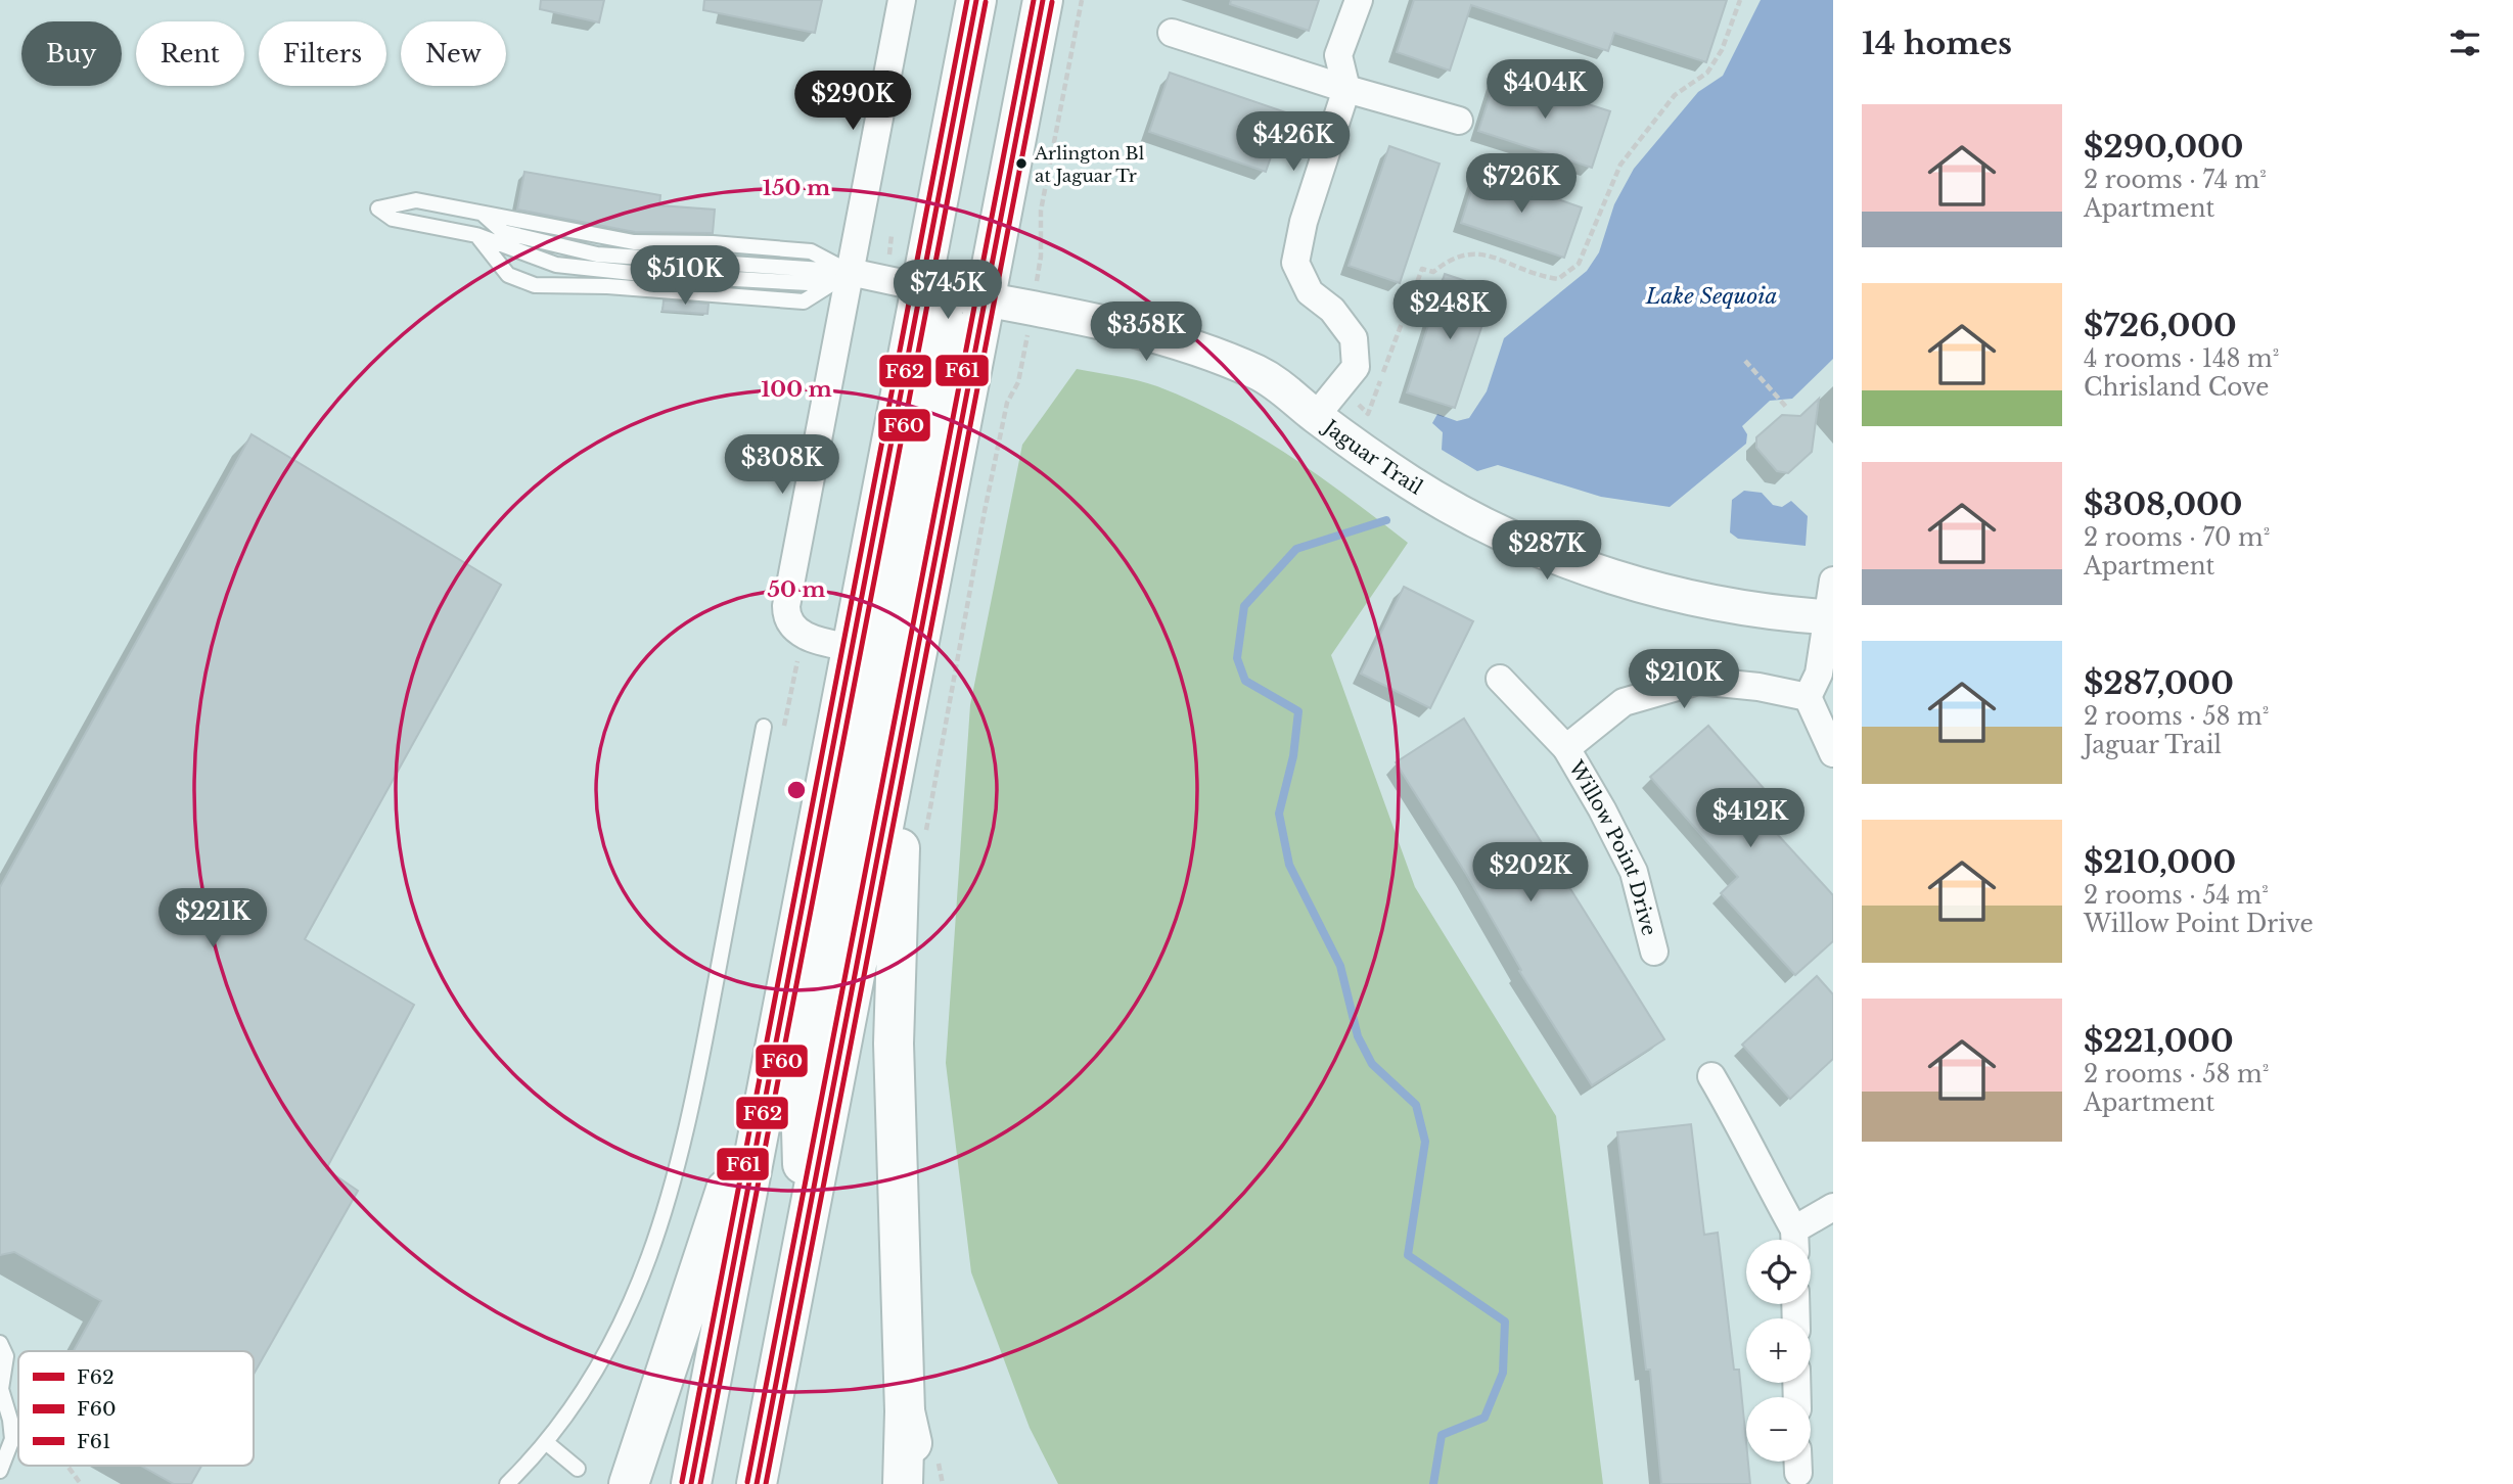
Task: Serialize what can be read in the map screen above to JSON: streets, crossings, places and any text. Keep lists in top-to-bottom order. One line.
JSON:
{"streets":{"street":["Jaguar Trail","Willow Point Drive"]},"water":["Lake Sequoia"],"places":["Arlington Bl at Jaguar Tr"],"lines":["transit line F62","transit line F61","transit line F60"],"legend":["F62","F60","F61"],"page":{"heading":"14 homes","chip":["Buy","Rent","Filters","New"],"price":["$404K","$290K","$426K","$726K","$510K","$745K","$248K","$358K","$308K","$287K","$210K","$412K","$202K","$221K"],"list":[{"name":"$290,000","note":"2 rooms · 74 m² · Apartment"},{"name":"$726,000","note":"4 rooms · 148 m² · Chrisland Cove"},{"name":"$308,000","note":"2 rooms · 70 m² · Apartment"},{"name":"$287,000","note":"2 rooms · 58 m² · Jaguar Trail"},{"name":"$210,000","note":"2 rooms · 54 m² · Willow Point Drive"},{"name":"$221,000","note":"2 rooms · 58 m² · Apartment"}],"map_buttons":["+","−"]},"rings":["150 m","100 m","50 m"]}
